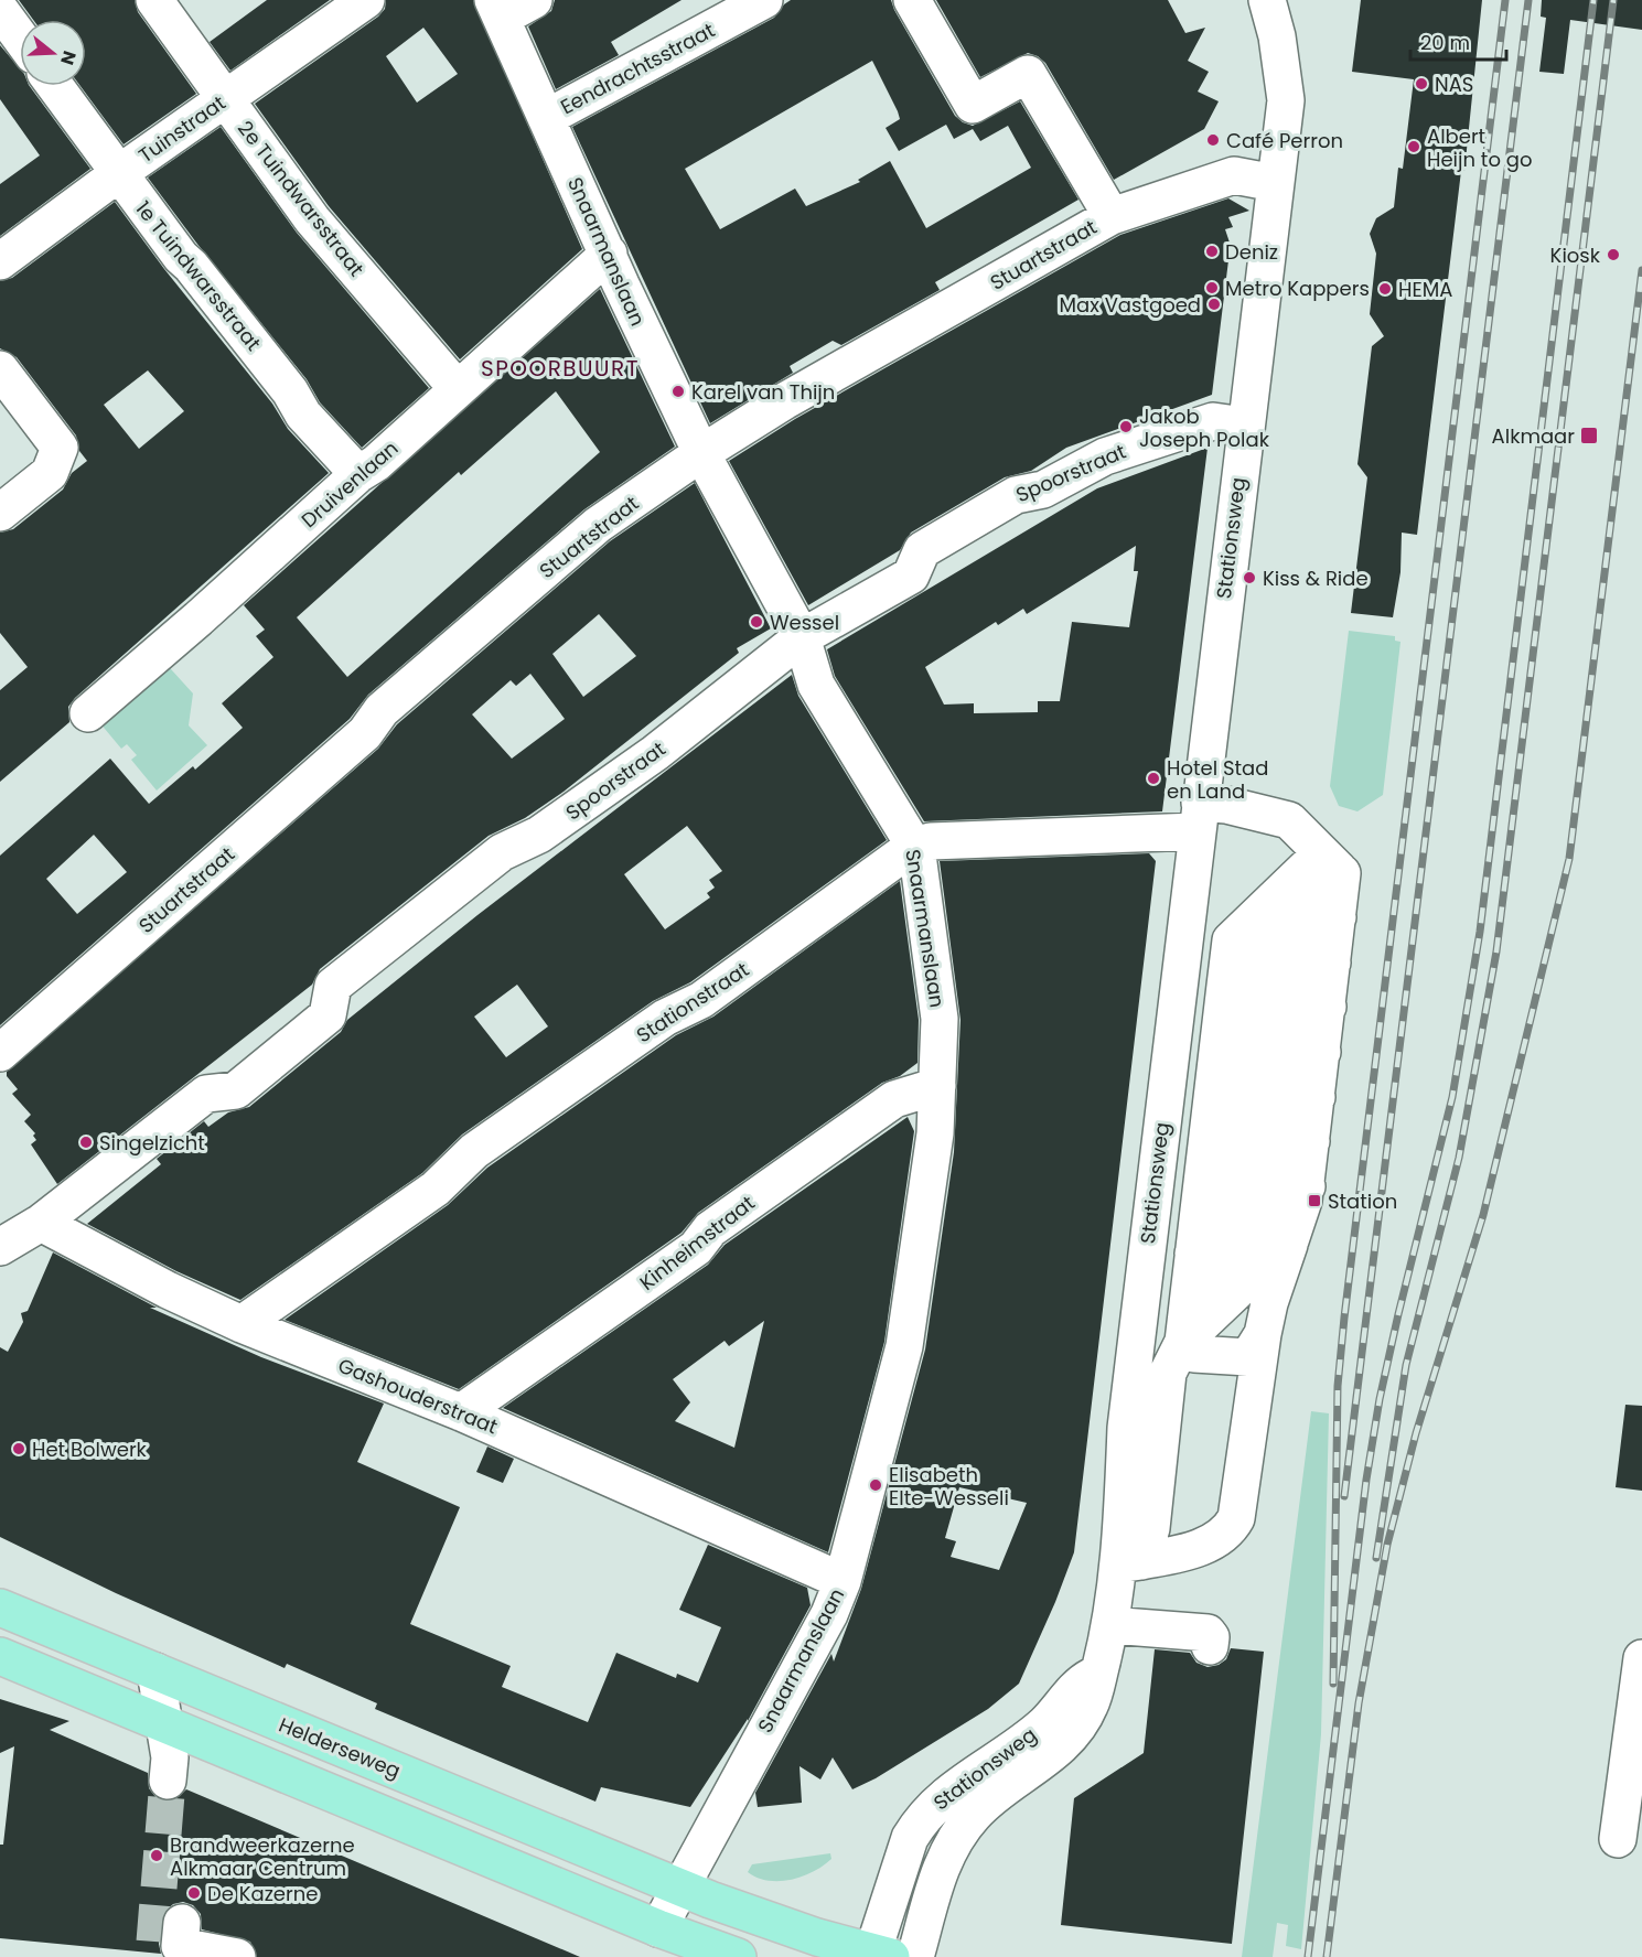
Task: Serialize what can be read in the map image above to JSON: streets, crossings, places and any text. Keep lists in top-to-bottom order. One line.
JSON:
{"streets":{"main road":["Helderseweg"],"street":["Eendrachtsstraat","Tuinstraat","2e Tuindwarsstraat","Snaarmanslaan","Stuartstraat","1e Tuindwarsstraat","Spoorstraat","Druivenlaan","Stationsweg","Stationstraat","Kinheimstraat","Gashouderstraat"]},"crossings":[["Eendrachtsstraat","Snaarmanslaan"],["Tuinstraat","2e Tuindwarsstraat"],["Tuinstraat","1e Tuindwarsstraat"],["2e Tuindwarsstraat","Druivenlaan"],["Snaarmanslaan","Stuartstraat"],["Snaarmanslaan","Spoorstraat"],["Snaarmanslaan","Druivenlaan"],["Snaarmanslaan","Stationstraat"],["Snaarmanslaan","Kinheimstraat"],["Snaarmanslaan","Gashouderstraat"],["Snaarmanslaan","Helderseweg"],["Stuartstraat","Stationsweg"],["1e Tuindwarsstraat","Druivenlaan"],["Spoorstraat","Stationsweg"],["Spoorstraat","Gashouderstraat"],["Stationsweg","Stationstraat"],["Stationsweg","Helderseweg"],["Stationstraat","Gashouderstraat"],["Kinheimstraat","Gashouderstraat"]],"districts":["SPOORBUURT"],"places":{"other":["NAS","Café Perron","Albert Heijn to go","Deniz","Kiosk","Metro Kappers","HEMA","Max Vastgoed","Karel van Thijn","Jakob Joseph Polak","Kiss & Ride","Wessel","Hotel Stad en Land","Singelzicht","Het Bolwerk","Elisabeth Elte-Wesseli","Brandweerkazerne Alkmaar Centrum","De Kazerne"],"transit":["Alkmaar","Station"]},"scale_bar":"20 m","north":"right"}
